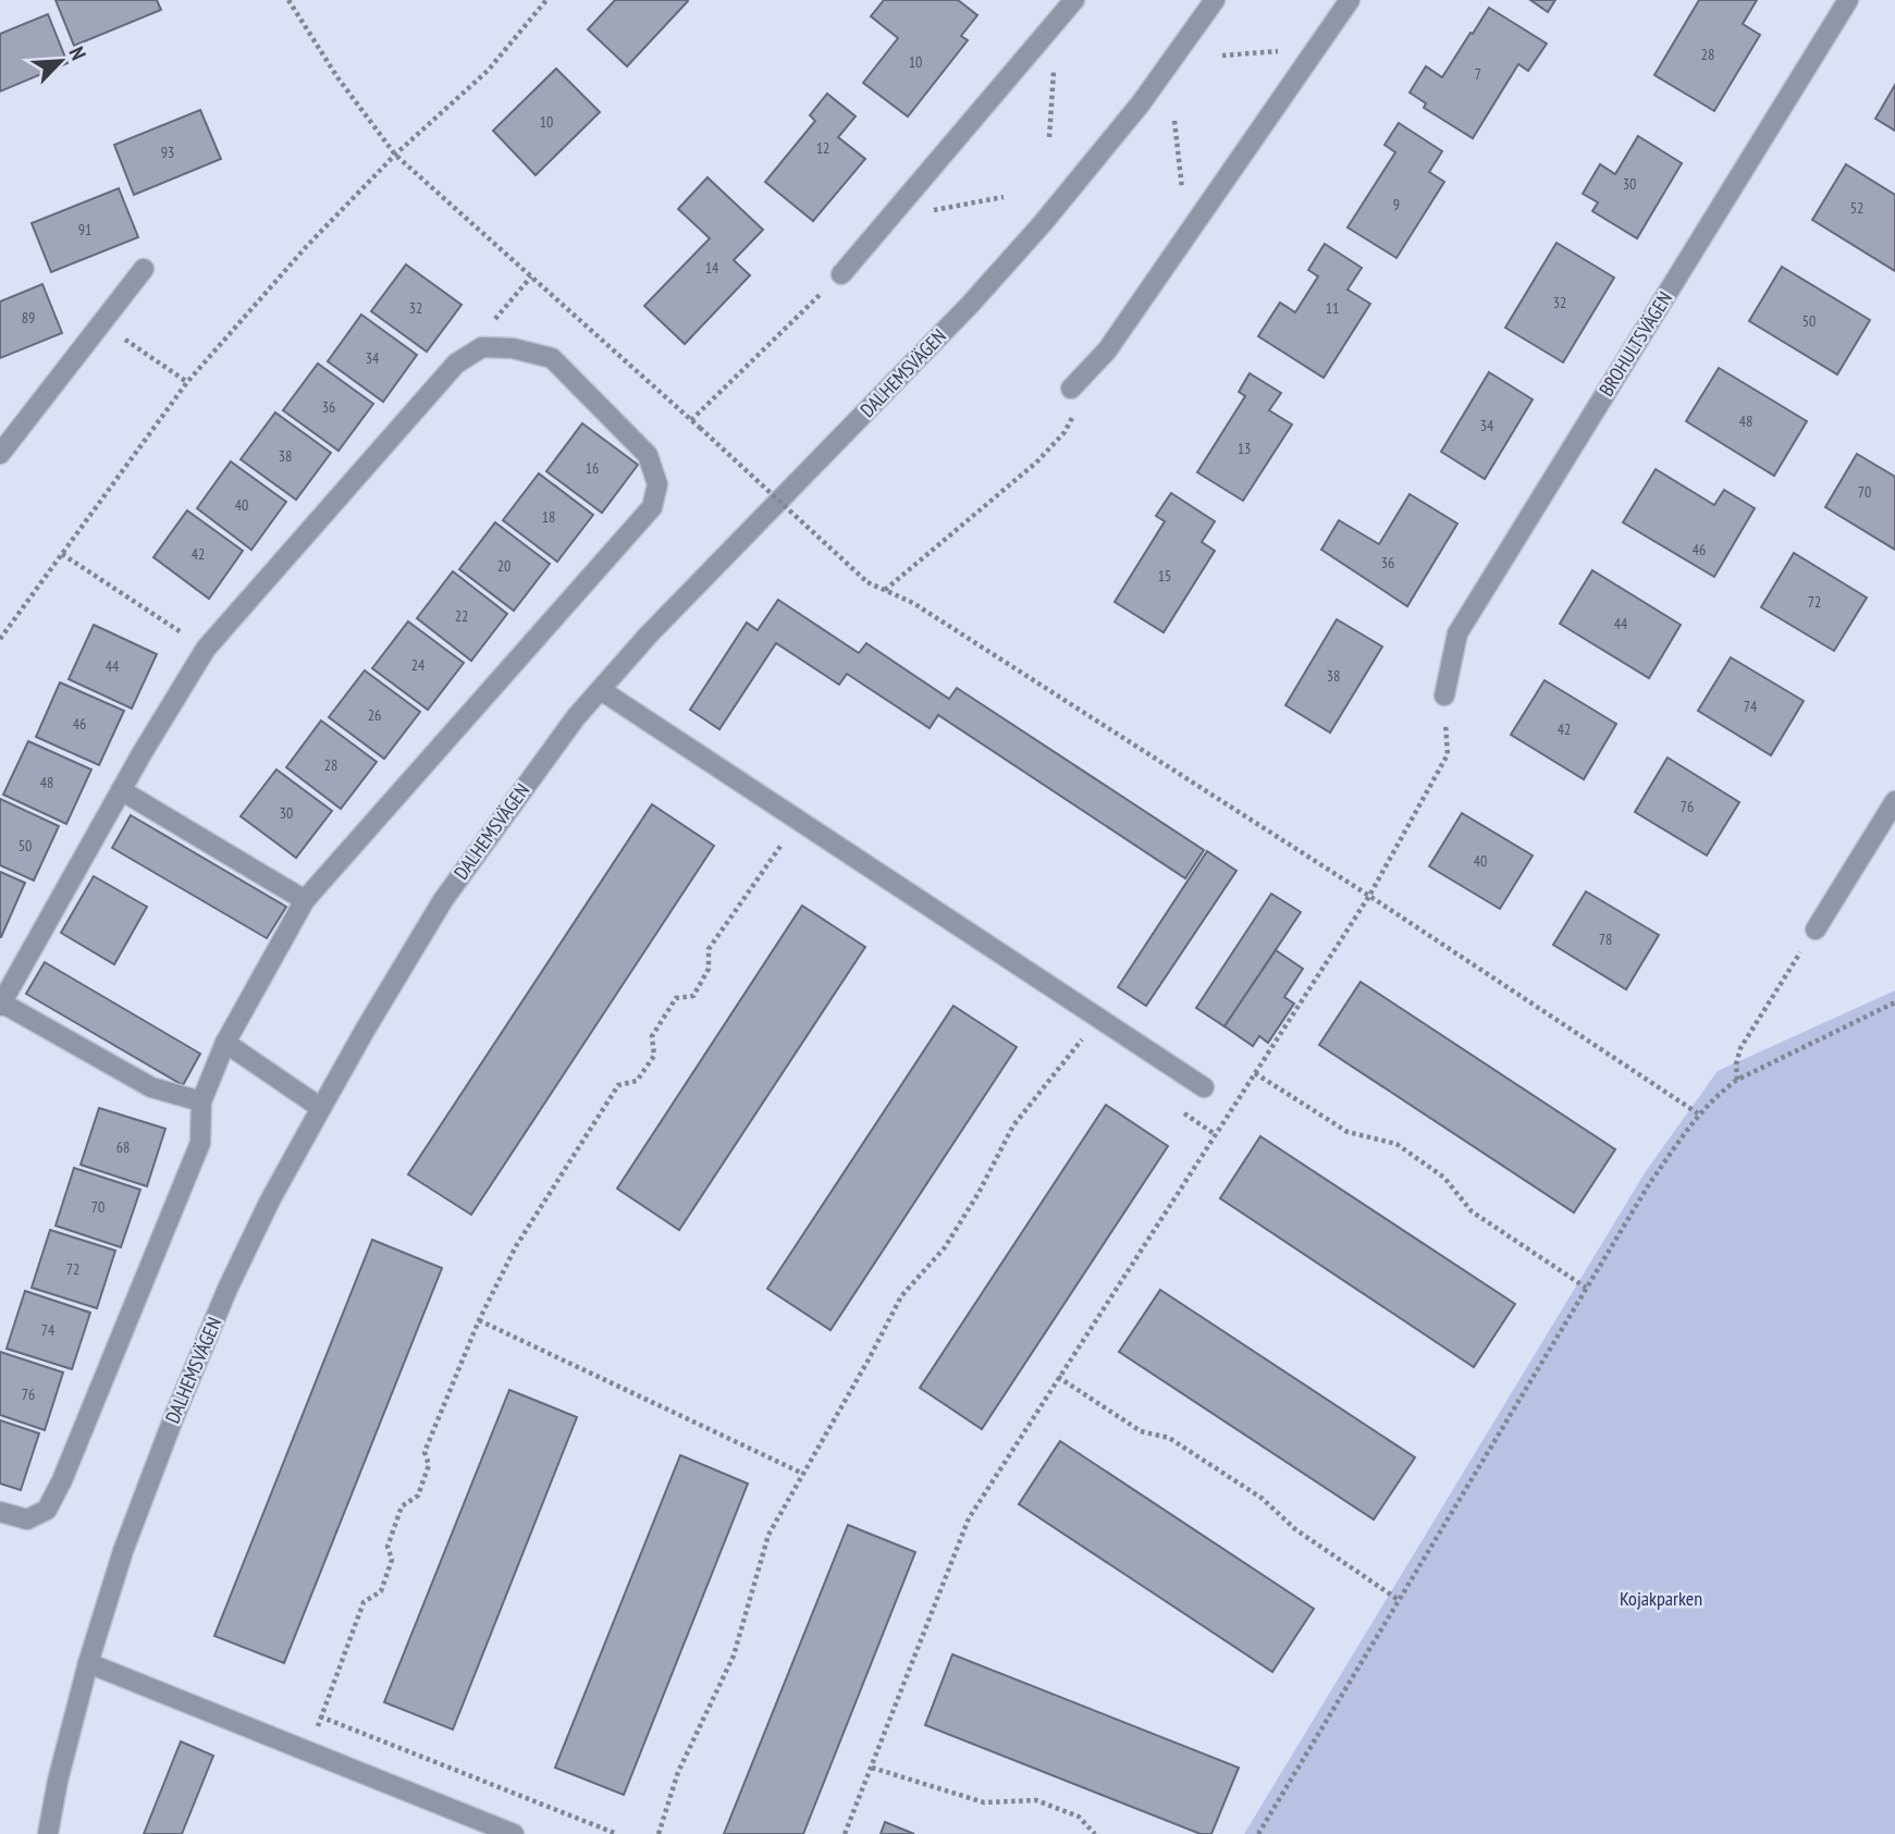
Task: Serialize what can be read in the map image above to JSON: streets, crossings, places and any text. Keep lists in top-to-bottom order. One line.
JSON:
{"streets":{"street":["BROHULTSVÄGEN","DALHEMSVÄGEN"]},"parks":["Kojakparken"],"house_numbers":["28","10","7","10","12","93","30","9","52","91","14","32","32","11","89","50","34","36","48","34","13","38","16","70","40","18","46","42","36","20","15","72","22","44","24","44","38","74","26","46","42","28","48","76","30","50","40","78","68","70","72","74","76"],"north":"top right"}
